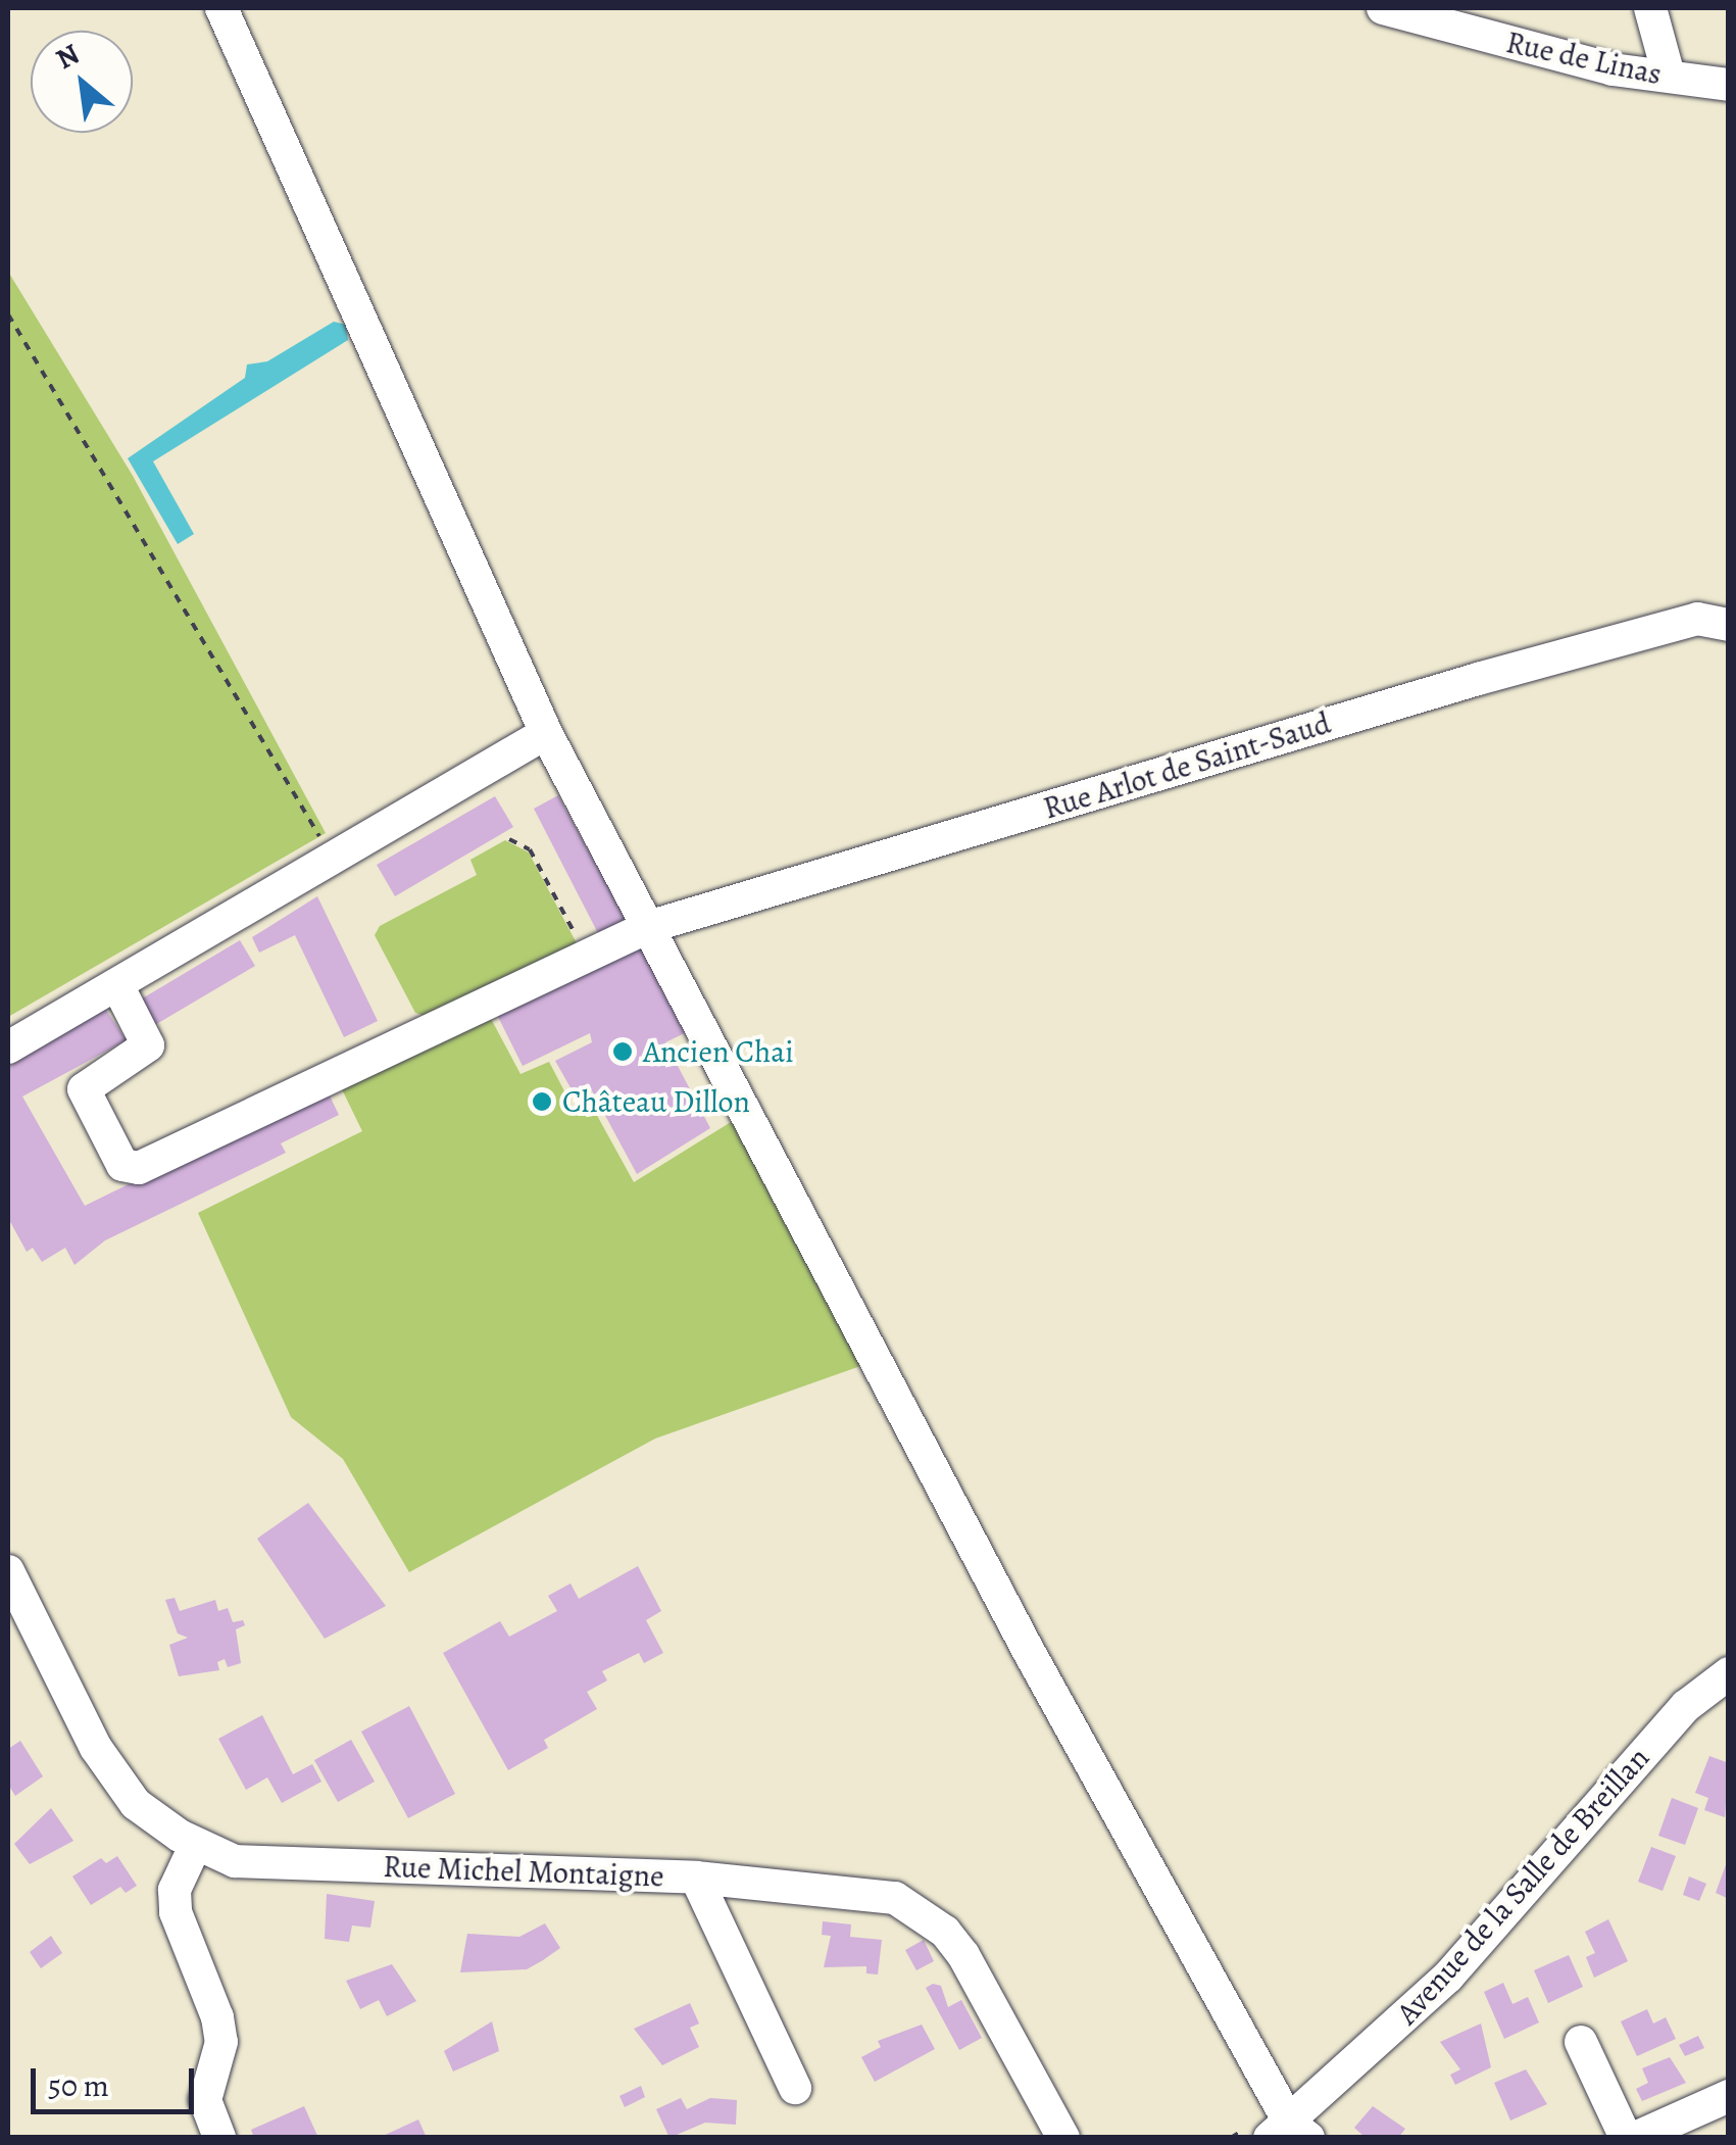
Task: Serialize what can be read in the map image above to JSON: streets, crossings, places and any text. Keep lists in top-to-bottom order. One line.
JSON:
{"streets":{"street":["Rue de Linas","Rue Arlot de Saint-Saud","Rue Michel Montaigne","Avenue de la Salle de Breillan"]},"places":["Ancien Chai","Château Dillon"],"scale_bar":"50 m","north":"top left"}
